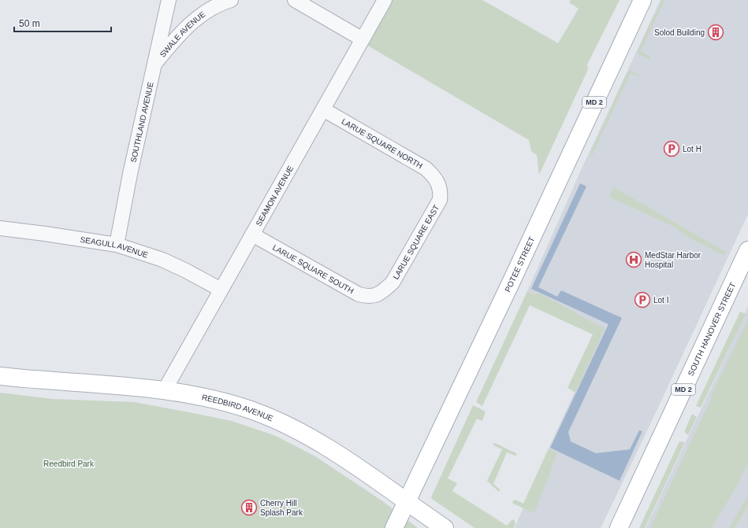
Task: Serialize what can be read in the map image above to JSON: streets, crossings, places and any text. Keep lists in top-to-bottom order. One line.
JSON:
{"streets":{"main road":["MD 2","POTEE STREET","SOUTH HANOVER STREET","REEDBIRD AVENUE"],"street":["SWALE AVENUE","SOUTHLAND AVENUE","LARUE SQUARE NORTH","SEAMON AVENUE","LARUE SQUARE EAST","SEAGULL AVENUE","LARUE SQUARE SOUTH"]},"crossings":[["SWALE AVENUE","SOUTHLAND AVENUE"],["SOUTHLAND AVENUE","SEAGULL AVENUE"],["LARUE SQUARE NORTH","SEAMON AVENUE"],["LARUE SQUARE NORTH","LARUE SQUARE EAST"],["SEAMON AVENUE","SEAGULL AVENUE"],["SEAMON AVENUE","LARUE SQUARE SOUTH"],["SEAMON AVENUE","REEDBIRD AVENUE"],["LARUE SQUARE EAST","LARUE SQUARE SOUTH"],["POTEE STREET","REEDBIRD AVENUE"]],"parks":["Reedbird Park"],"places":{"building":["Solod Building","Cherry Hill Splash Park"],"parking":["Lot H","Lot I"],"hospital":["MedStar Harbor Hospital"]},"scale_bar":"50 m"}
